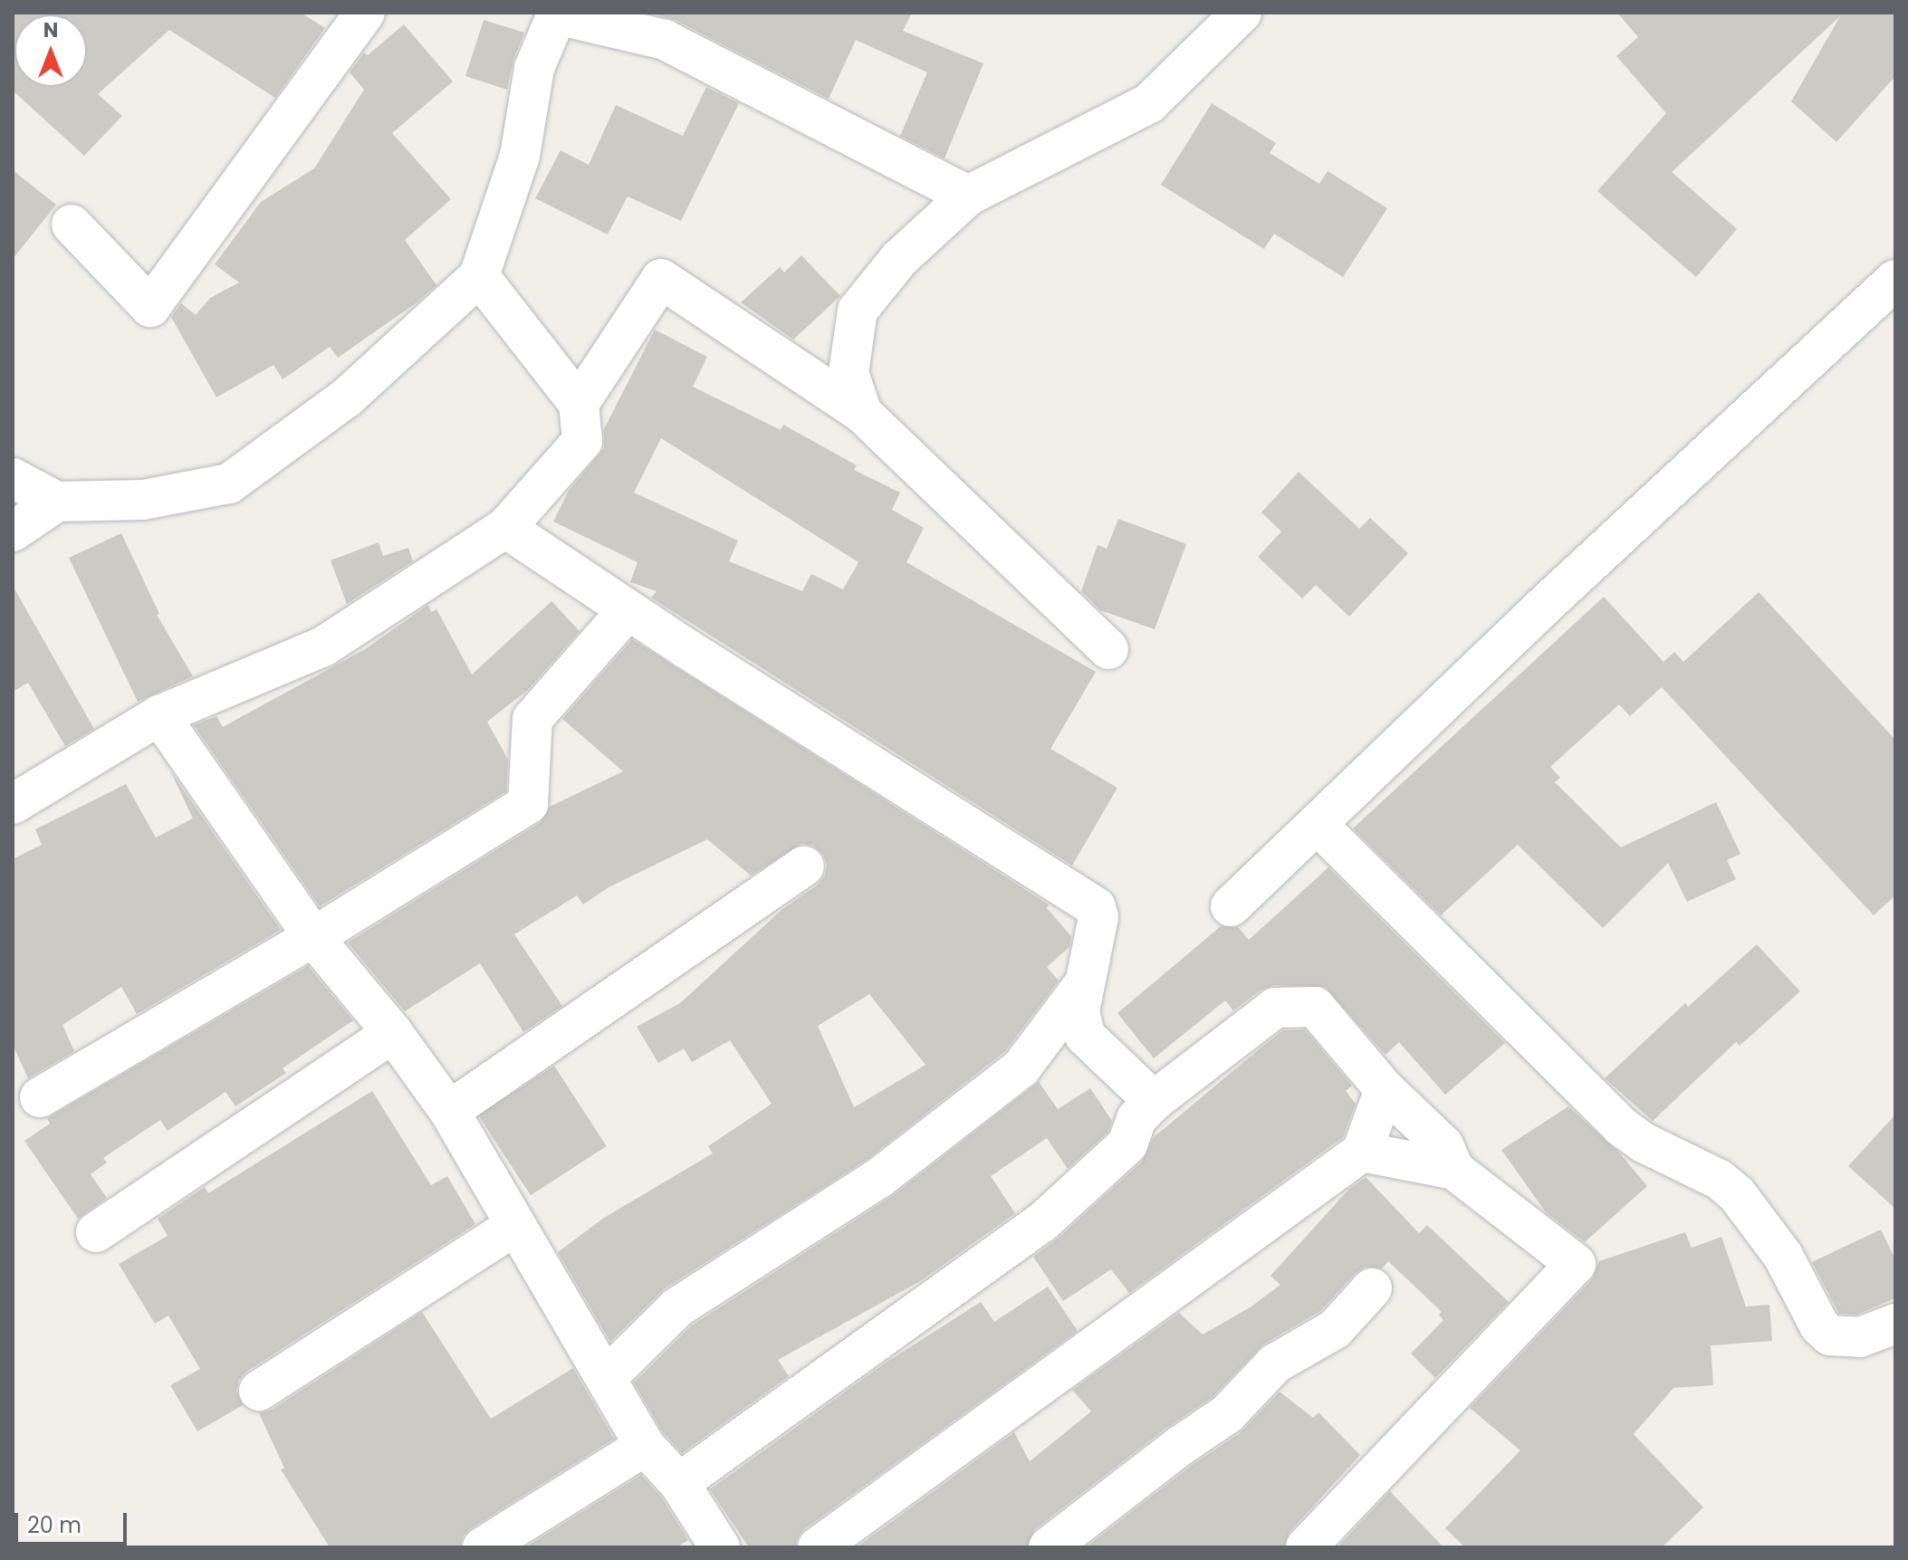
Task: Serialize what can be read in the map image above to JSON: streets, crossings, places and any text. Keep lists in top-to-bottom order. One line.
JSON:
{"scale_bar":"20 m","north":"top"}
